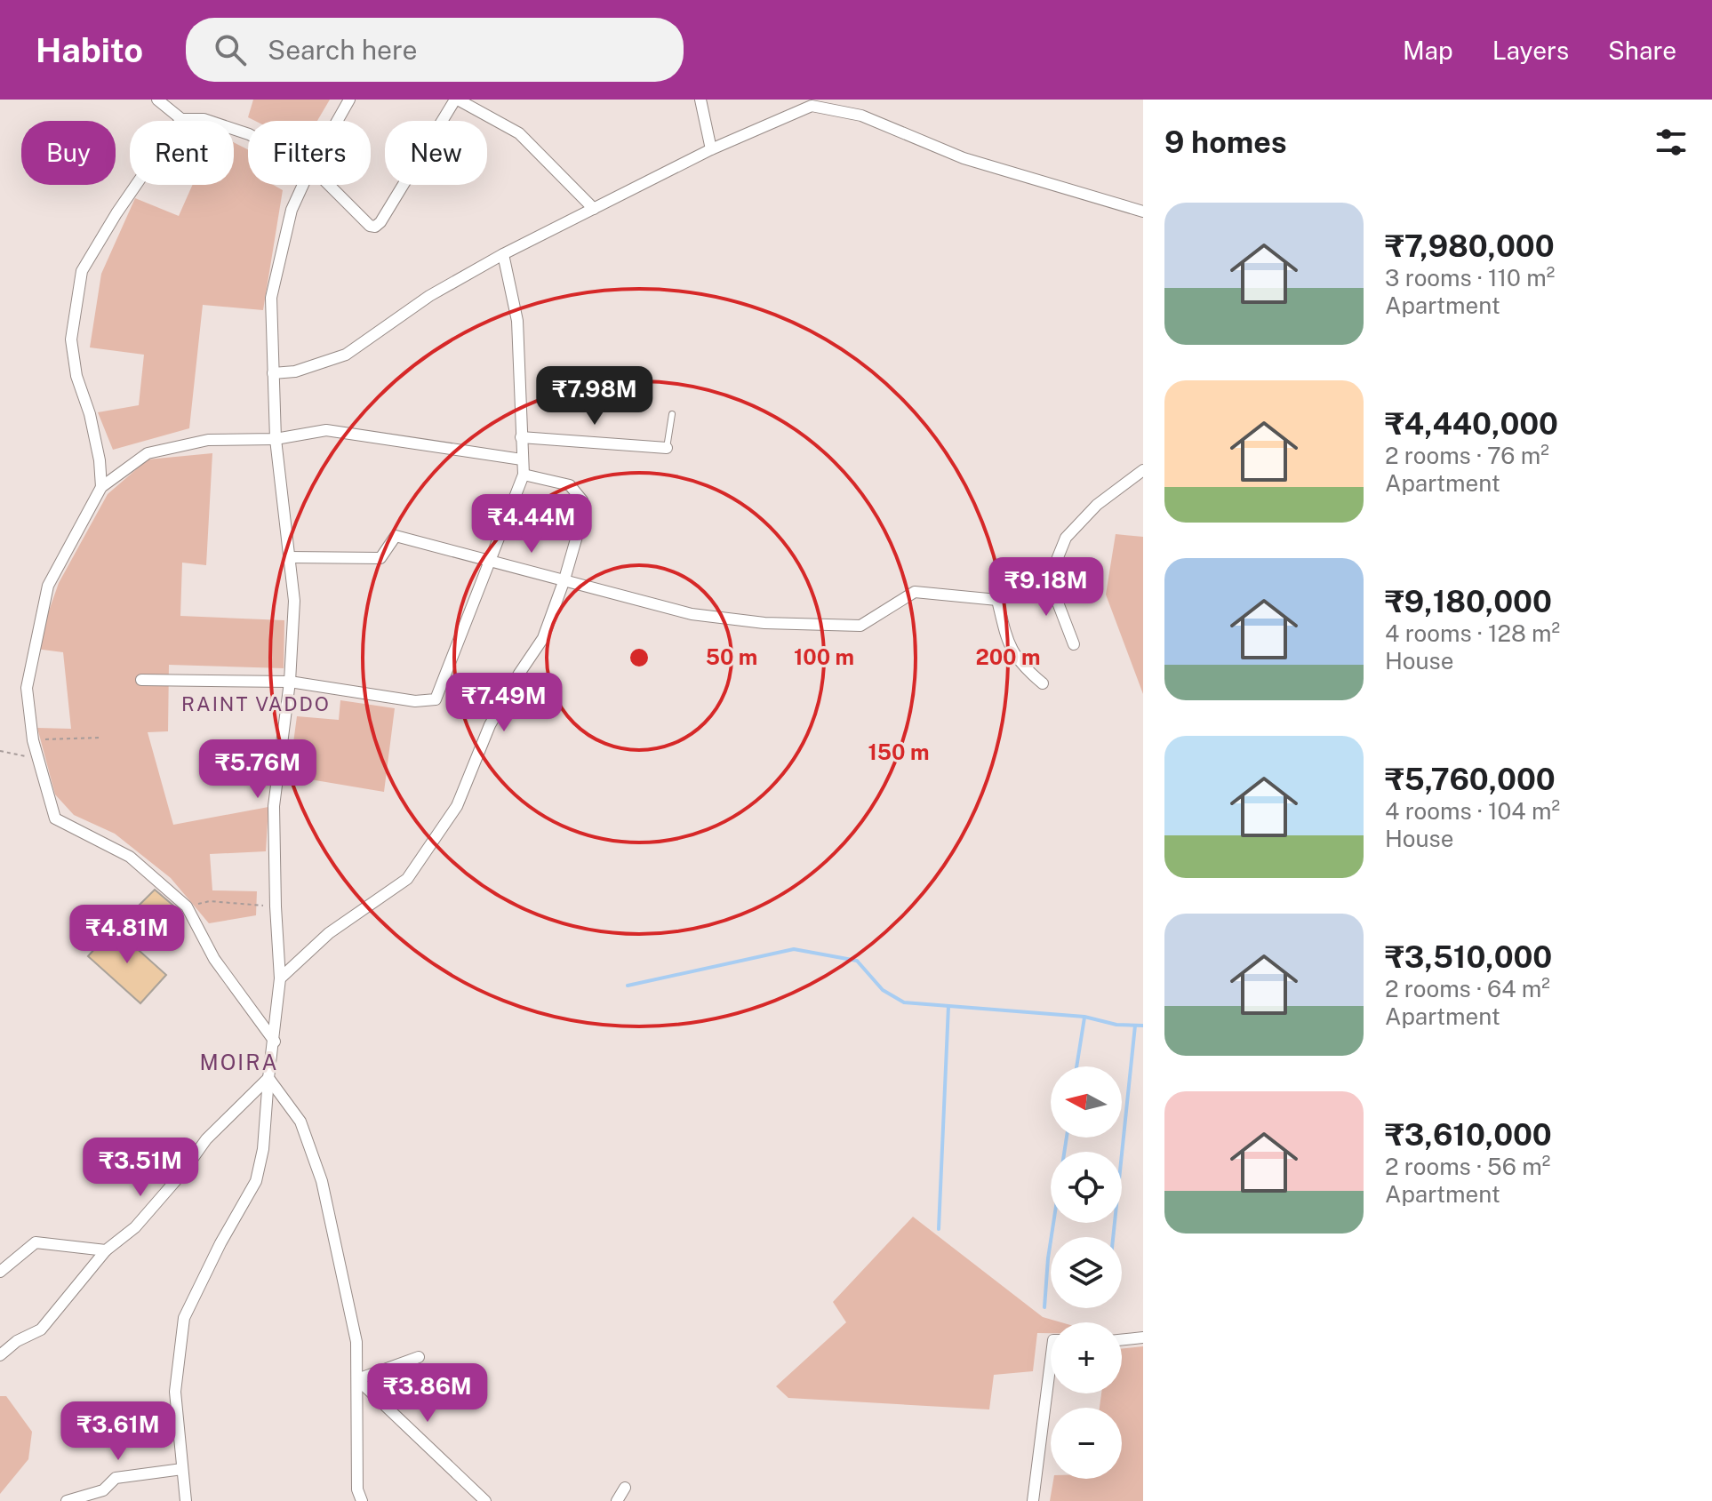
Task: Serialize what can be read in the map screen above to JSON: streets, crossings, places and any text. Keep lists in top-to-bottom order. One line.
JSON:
{"districts":["RAINT VADDO","MOIRA"],"north":"left","page":{"header":"Habito","search":"Search here","nav":["Map","Layers","Share"],"heading":"9 homes","chip":["Buy","Rent","Filters","New"],"list":[{"name":"₹7,980,000","note":"3 rooms · 110 m² · Apartment"},{"name":"₹4,440,000","note":"2 rooms · 76 m² · Apartment"},{"name":"₹9,180,000","note":"4 rooms · 128 m² · House"},{"name":"₹5,760,000","note":"4 rooms · 104 m² · House"},{"name":"₹3,510,000","note":"2 rooms · 64 m² · Apartment"},{"name":"₹3,610,000","note":"2 rooms · 56 m² · Apartment"}],"price":["₹7.98M","₹4.44M","₹9.18M","₹7.49M","₹5.76M","₹4.81M","₹3.51M","₹3.86M","₹3.61M"],"map_buttons":["+","−"]},"rings":["50 m","100 m","200 m","150 m"]}
